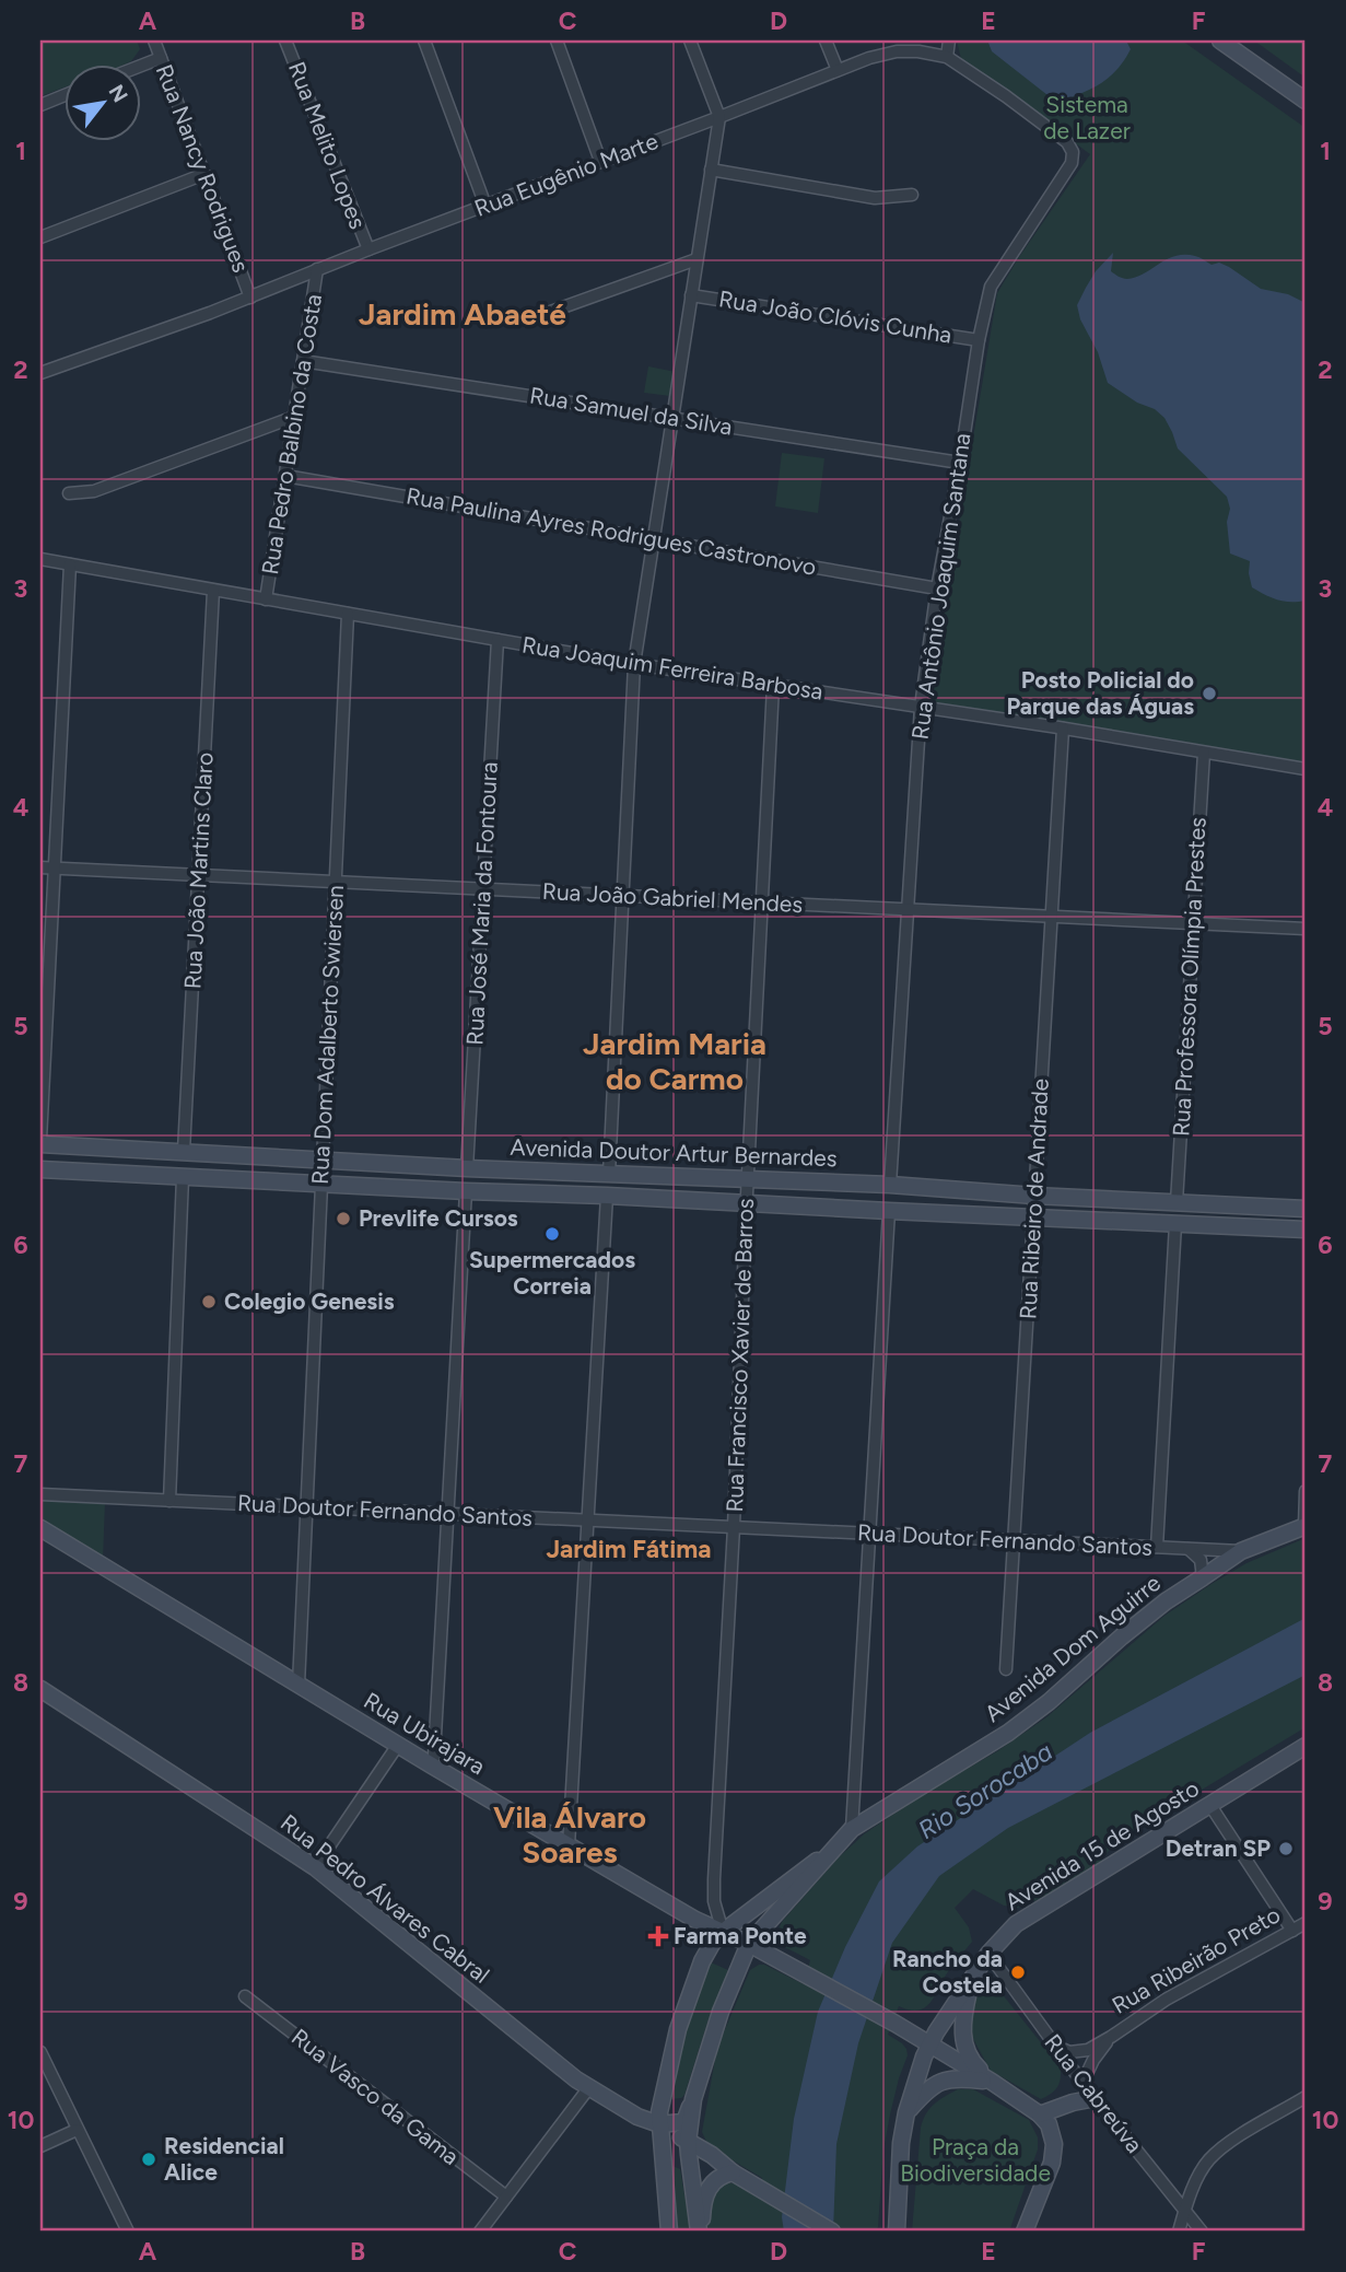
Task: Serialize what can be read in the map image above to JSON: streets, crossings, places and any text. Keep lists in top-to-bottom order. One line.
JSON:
{"streets":{"main road":["Avenida Doutor Artur Bernardes","Avenida Dom Aguirre","Rua Ubirajara","Avenida 15 de Agosto","Rua Pedro Álvares Cabral"],"street":["Rua Melito Lopes","Rua Nancy Rodrigues","Rua Eugênio Marte","Rua João Clóvis Cunha","Rua Samuel da Silva","Rua Pedro Balbino da Costa","Rua Paulina Ayres Rodrigues Castronovo","Rua Antônio Joaquim Santana","Rua Joaquim Ferreira Barbosa","Rua João Martins Claro","Rua João Gabriel Mendes","Rua José Maria da Fontoura","Rua Professora Olímpia Prestes","Rua Dom Adalberto Swiersen","Rua Ribeiro de Andrade","Rua Francisco Xavier de Barros","Rua Doutor Fernando Santos","Rua Ribeirão Preto","Rua Cabreúva","Rua Vasco da Gama"]},"crossings":[["Rua Melito Lopes","Rua Eugênio Marte"],["Rua Nancy Rodrigues","Rua Eugênio Marte"],["Rua Eugênio Marte","Rua Pedro Balbino da Costa"],["Rua Eugênio Marte","Rua Antônio Joaquim Santana"],["Rua João Clóvis Cunha","Rua Antônio Joaquim Santana"],["Rua Samuel da Silva","Rua Pedro Balbino da Costa"],["Rua Samuel da Silva","Rua Antônio Joaquim Santana"],["Rua Pedro Balbino da Costa","Rua Paulina Ayres Rodrigues Castronovo"],["Rua Pedro Balbino da Costa","Rua Joaquim Ferreira Barbosa"],["Rua Paulina Ayres Rodrigues Castronovo","Rua Antônio Joaquim Santana"],["Rua Antônio Joaquim Santana","Rua Joaquim Ferreira Barbosa"],["Rua Antônio Joaquim Santana","Rua João Gabriel Mendes"],["Rua Antônio Joaquim Santana","Avenida Doutor Artur Bernardes"],["Rua Joaquim Ferreira Barbosa","Rua João Martins Claro"],["Rua Joaquim Ferreira Barbosa","Rua José Maria da Fontoura"],["Rua Joaquim Ferreira Barbosa","Rua Professora Olímpia Prestes"],["Rua Joaquim Ferreira Barbosa","Rua Dom Adalberto Swiersen"],["Rua Joaquim Ferreira Barbosa","Rua Ribeiro de Andrade"],["Rua Joaquim Ferreira Barbosa","Rua Francisco Xavier de Barros"],["Rua João Martins Claro","Rua João Gabriel Mendes"],["Rua João Martins Claro","Avenida Doutor Artur Bernardes"],["Rua João Gabriel Mendes","Rua José Maria da Fontoura"],["Rua João Gabriel Mendes","Rua Professora Olímpia Prestes"],["Rua João Gabriel Mendes","Rua Dom Adalberto Swiersen"],["Rua João Gabriel Mendes","Rua Ribeiro de Andrade"],["Rua João Gabriel Mendes","Rua Francisco Xavier de Barros"],["Rua José Maria da Fontoura","Avenida Doutor Artur Bernardes"],["Rua Professora Olímpia Prestes","Avenida Doutor Artur Bernardes"],["Rua Dom Adalberto Swiersen","Avenida Doutor Artur Bernardes"],["Rua Dom Adalberto Swiersen","Rua Doutor Fernando Santos"],["Rua Dom Adalberto Swiersen","Rua Ubirajara"],["Avenida Doutor Artur Bernardes","Rua Ribeiro de Andrade"],["Avenida Doutor Artur Bernardes","Rua Francisco Xavier de Barros"],["Rua Ribeiro de Andrade","Rua Doutor Fernando Santos"],["Rua Francisco Xavier de Barros","Rua Doutor Fernando Santos"],["Rua Francisco Xavier de Barros","Avenida Dom Aguirre"],["Rua Francisco Xavier de Barros","Rua Ubirajara"],["Rua Doutor Fernando Santos","Avenida Dom Aguirre"],["Avenida Dom Aguirre","Rua Ubirajara"],["Avenida Dom Aguirre","Rua Pedro Álvares Cabral"],["Rua Ubirajara","Avenida 15 de Agosto"],["Avenida 15 de Agosto","Rua Cabreúva"],["Rua Ribeirão Preto","Rua Cabreúva"]],"districts":["Jardim Abaeté","Jardim Maria do Carmo","Jardim Fátima","Vila Álvaro Soares"],"water":["Rio Sorocaba"],"parks":["Sistema de Lazer","Praça da Biodiversidade"],"places":{"other":["Posto Policial do Parque das Águas","Prevlife Cursos","Supermercados Correia","Colegio Genesis","Detran SP","Rancho da Costela","Residencial Alice"],"health":["Farma Ponte"]},"north":"top right","grid":{"columns":["A","B","C","D","E","F"],"rows":["1","2","3","4","5","6","7","8","9","10"]}}
